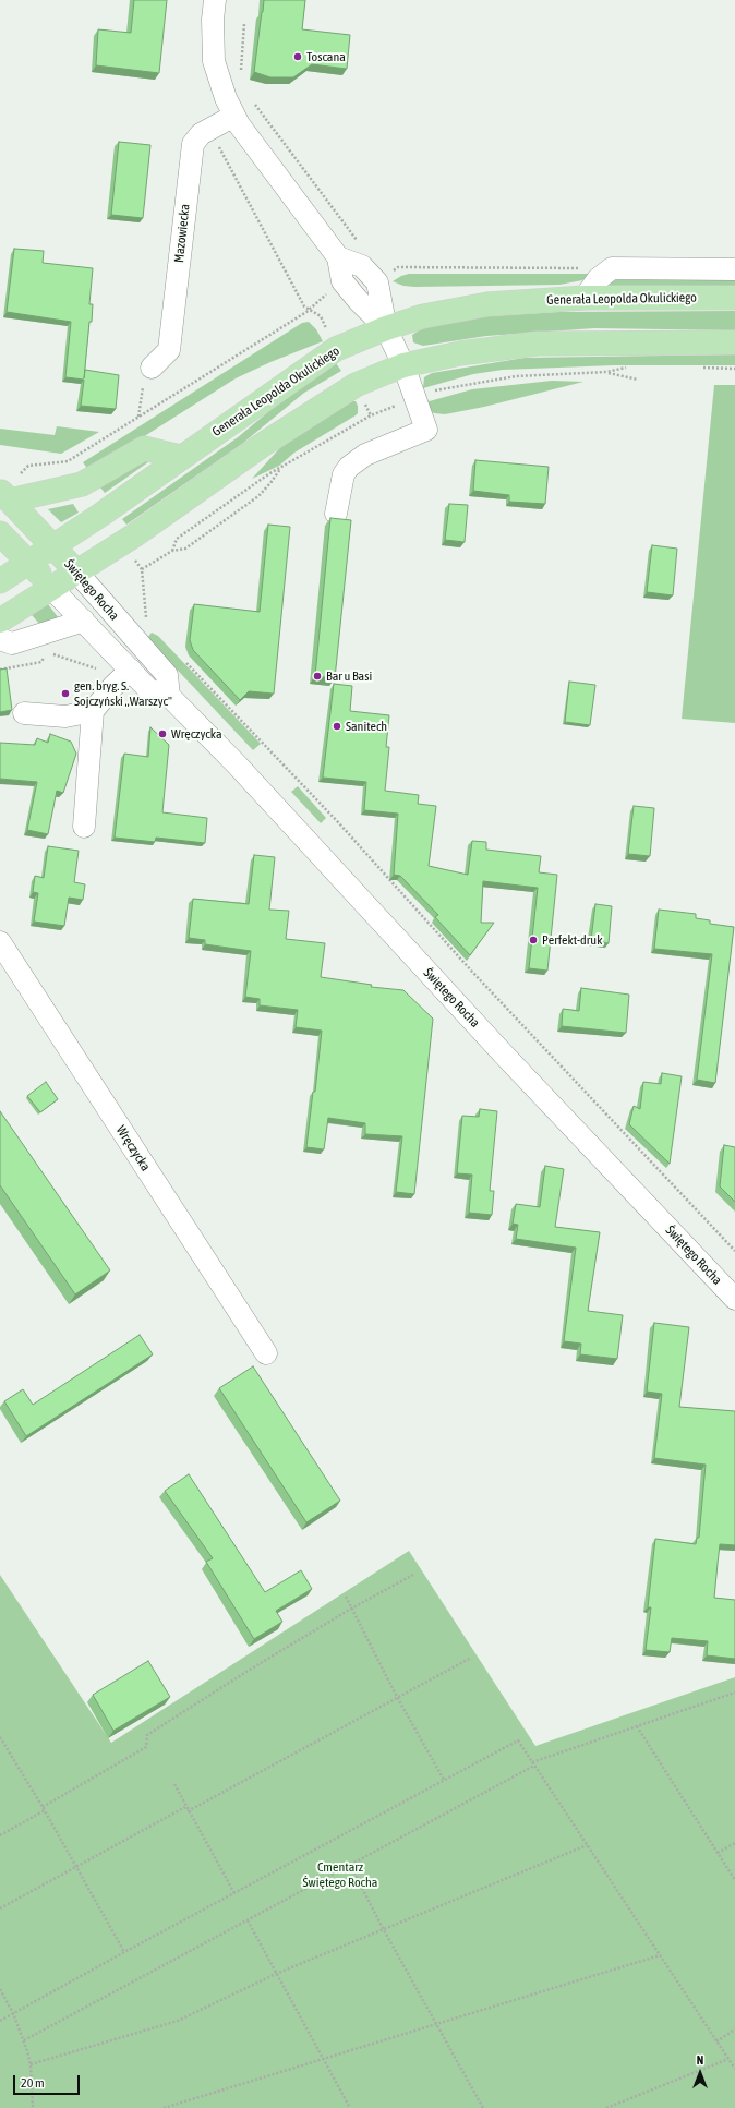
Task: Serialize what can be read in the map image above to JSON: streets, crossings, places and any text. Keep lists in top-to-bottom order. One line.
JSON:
{"streets":{"main road":["Generała Leopolda Okulickiego","Świętego Rocha"],"street":["Mazowiecka","Wręczycka"]},"crossings":[["Generała Leopolda Okulickiego","Świętego Rocha"]],"parks":["Cmentarz Świętego Rocha"],"places":["Toscana","Bar u Basi","gen. bryg. S. Sojczyński „Warszyc\"","Sanitech","Wręczycka","Perfekt-druk"],"scale_bar":"20 m","north":"top"}
